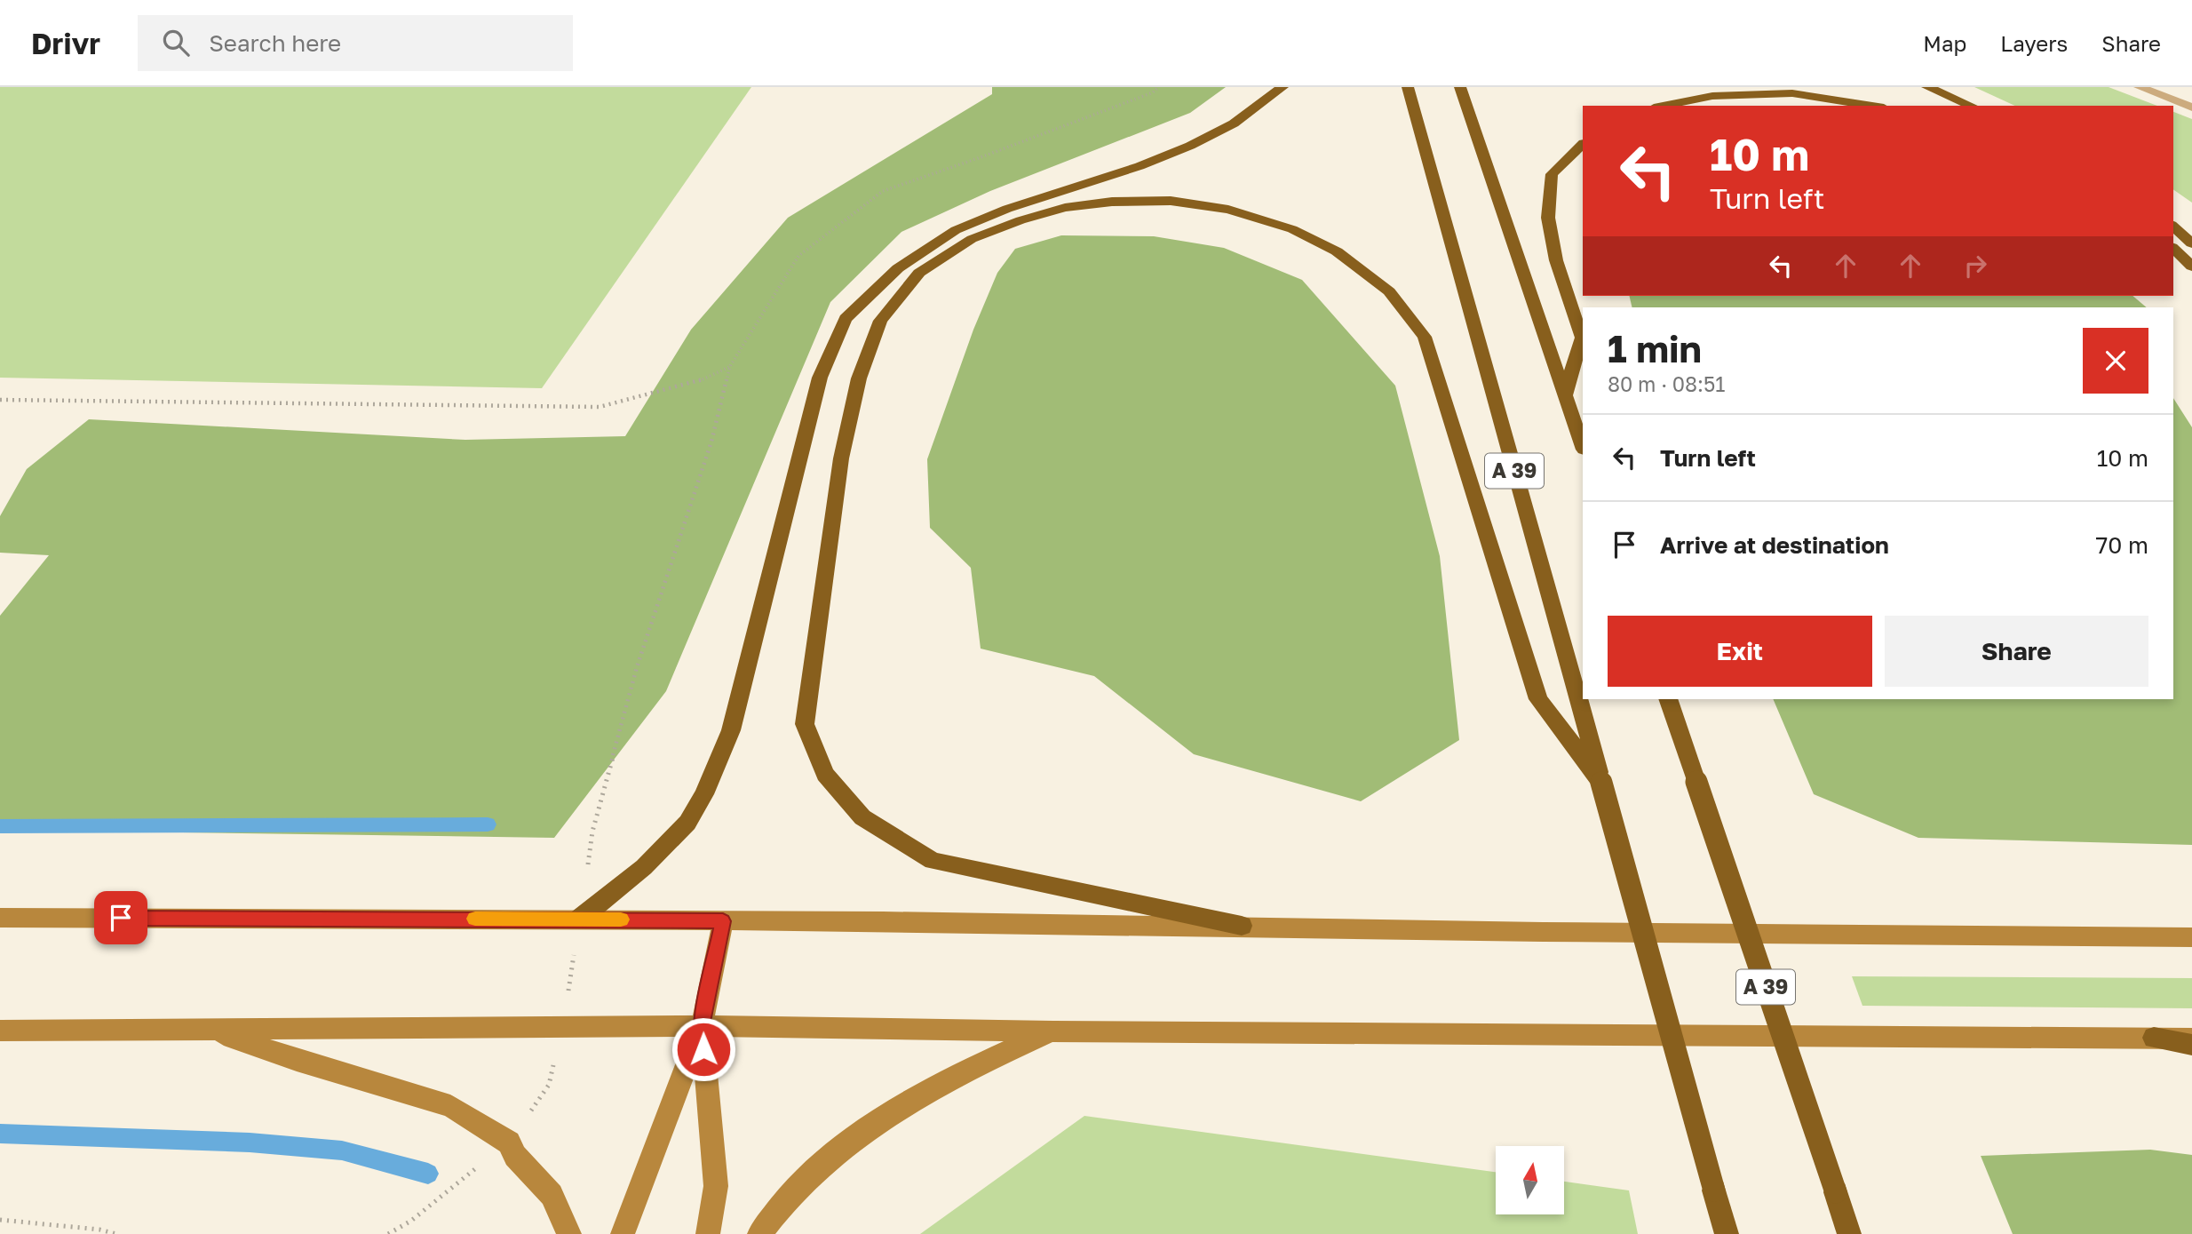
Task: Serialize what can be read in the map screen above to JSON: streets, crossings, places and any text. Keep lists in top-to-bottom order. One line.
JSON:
{"streets":{"highway":["A 39"]},"north":"top","page":{"header":"Drivr","search":"Search here","nav":["Map","Layers","Share"],"turn":["10 m","Turn left"],"heading":["1 min","80 m · 08:51"],"list":[{"name":"Turn left","value":"10 m"},{"name":"Arrive at destination","value":"70 m"}],"buttons":["Exit","Share"]}}
